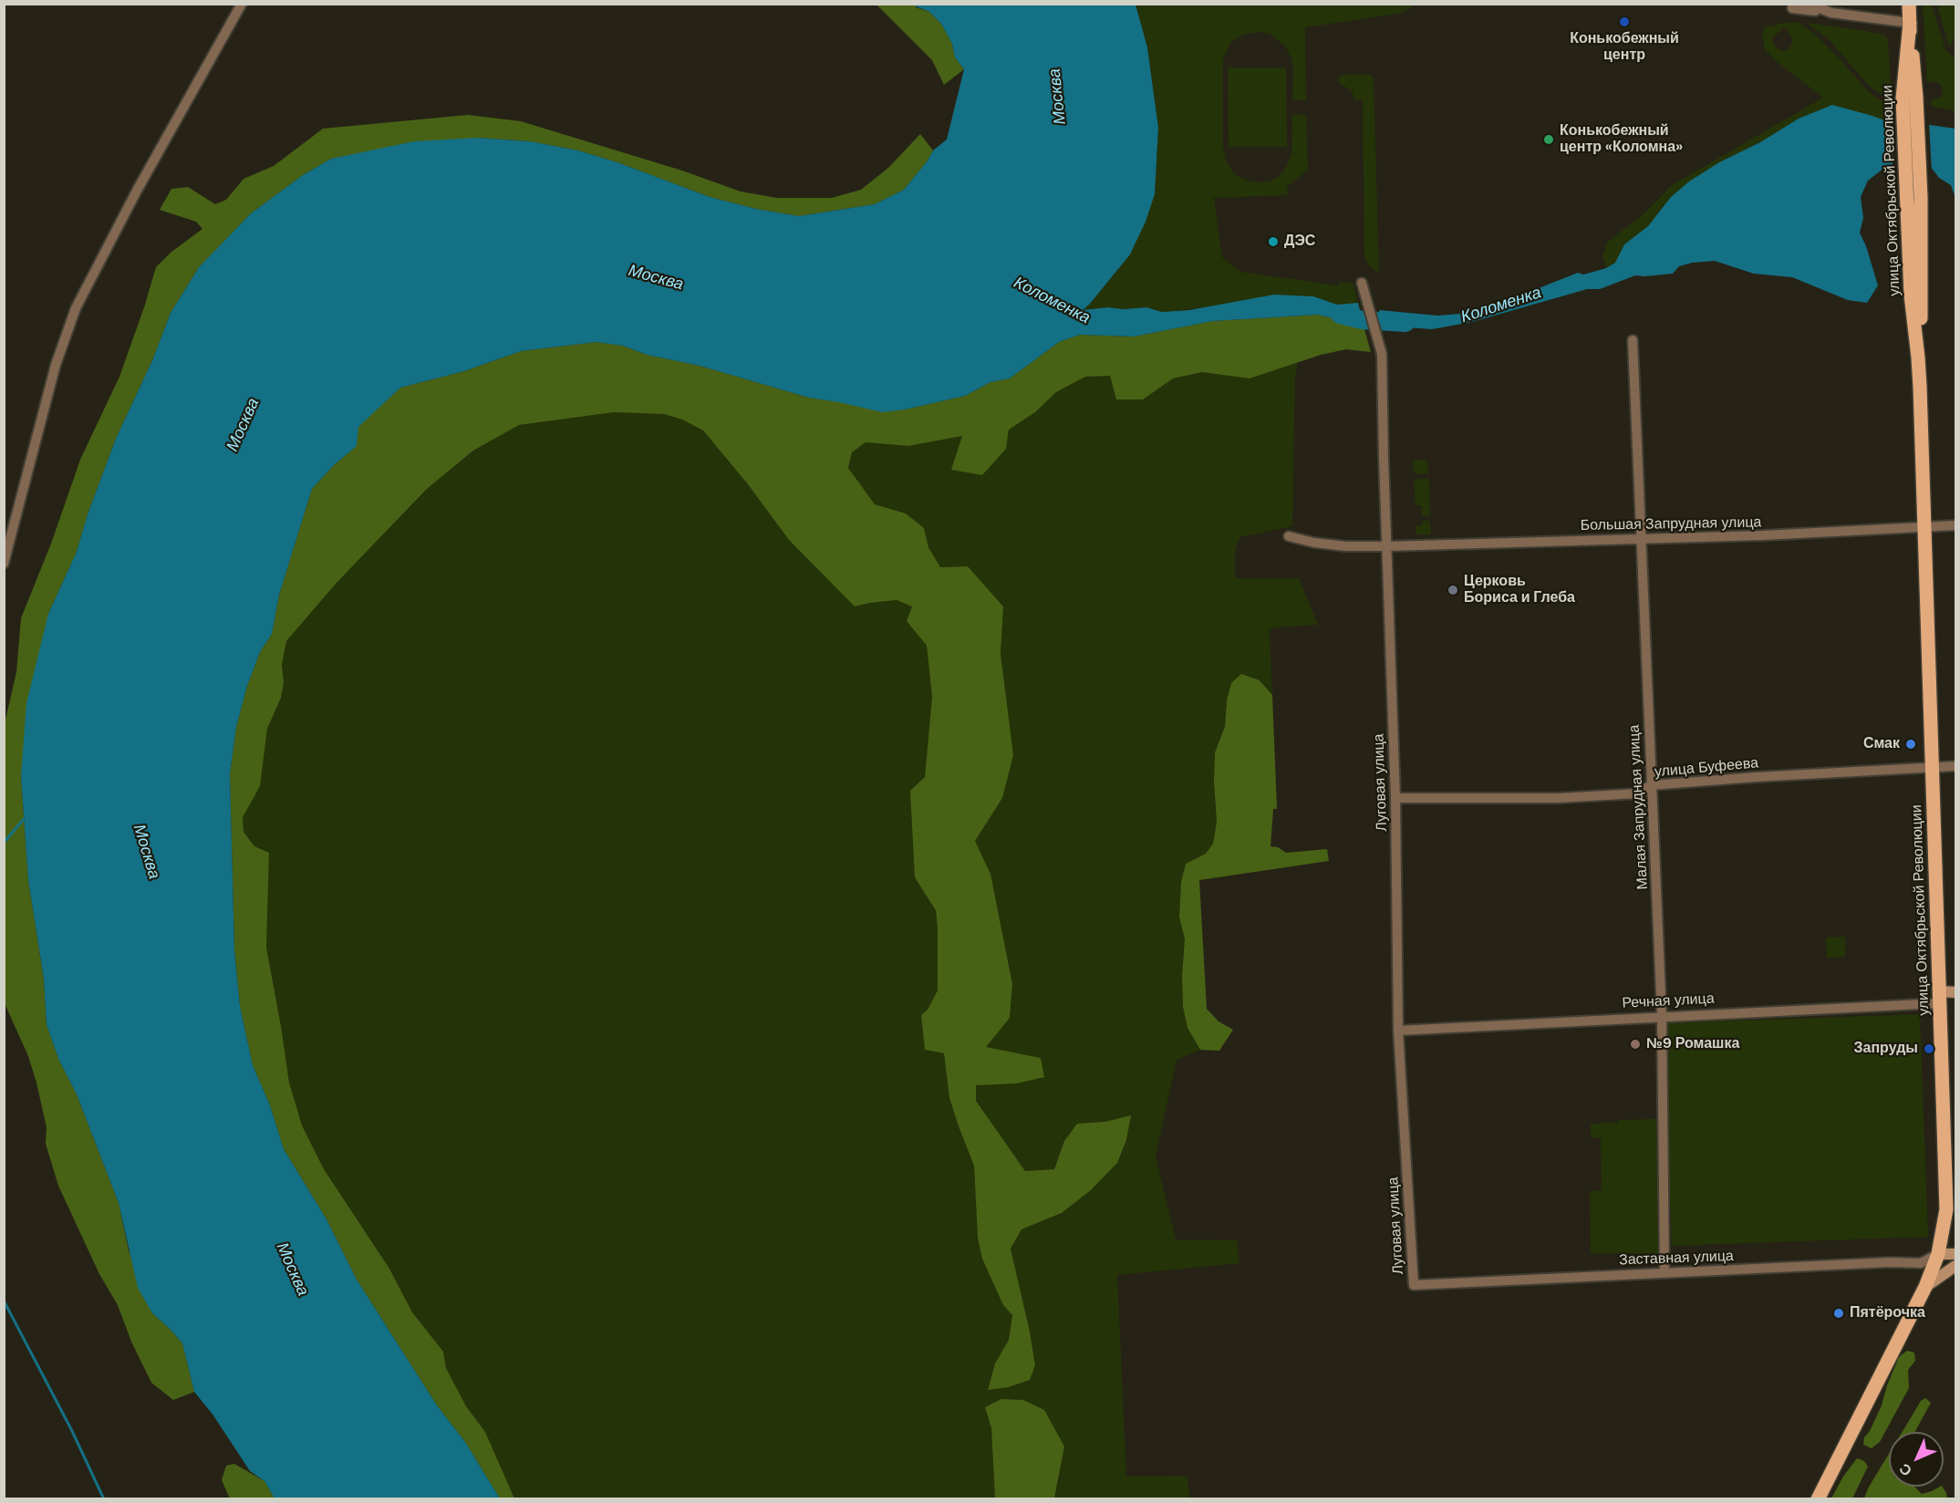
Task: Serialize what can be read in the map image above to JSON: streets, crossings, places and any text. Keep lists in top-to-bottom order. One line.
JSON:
{"streets":{"main road":["улица Октябрьской Революции","Речная улица"],"street":["Большая Запрудная улица","улица Буфеева","Луговая улица","Малая Запрудная улица","Заставная улица"]},"crossings":[["улица Октябрьской Революции","Большая Запрудная улица"],["улица Октябрьской Революции","улица Буфеева"],["улица Октябрьской Революции","Речная улица"],["улица Октябрьской Революции","Заставная улица"],["Большая Запрудная улица","Луговая улица"],["Большая Запрудная улица","Малая Запрудная улица"],["улица Буфеева","Луговая улица"],["улица Буфеева","Малая Запрудная улица"],["Луговая улица","Речная улица"],["Луговая улица","Заставная улица"],["Малая Запрудная улица","Речная улица"],["Малая Запрудная улица","Заставная улица"]],"water":["Москва","Коломенка"],"places":["Конькобежный центр","Конькобежный центр «Коломна»","ДЭС","Церковь Бориса и Глеба","Смак","№9 Ромашка","Запруды","Пятёрочка"],"north":"bottom left"}
